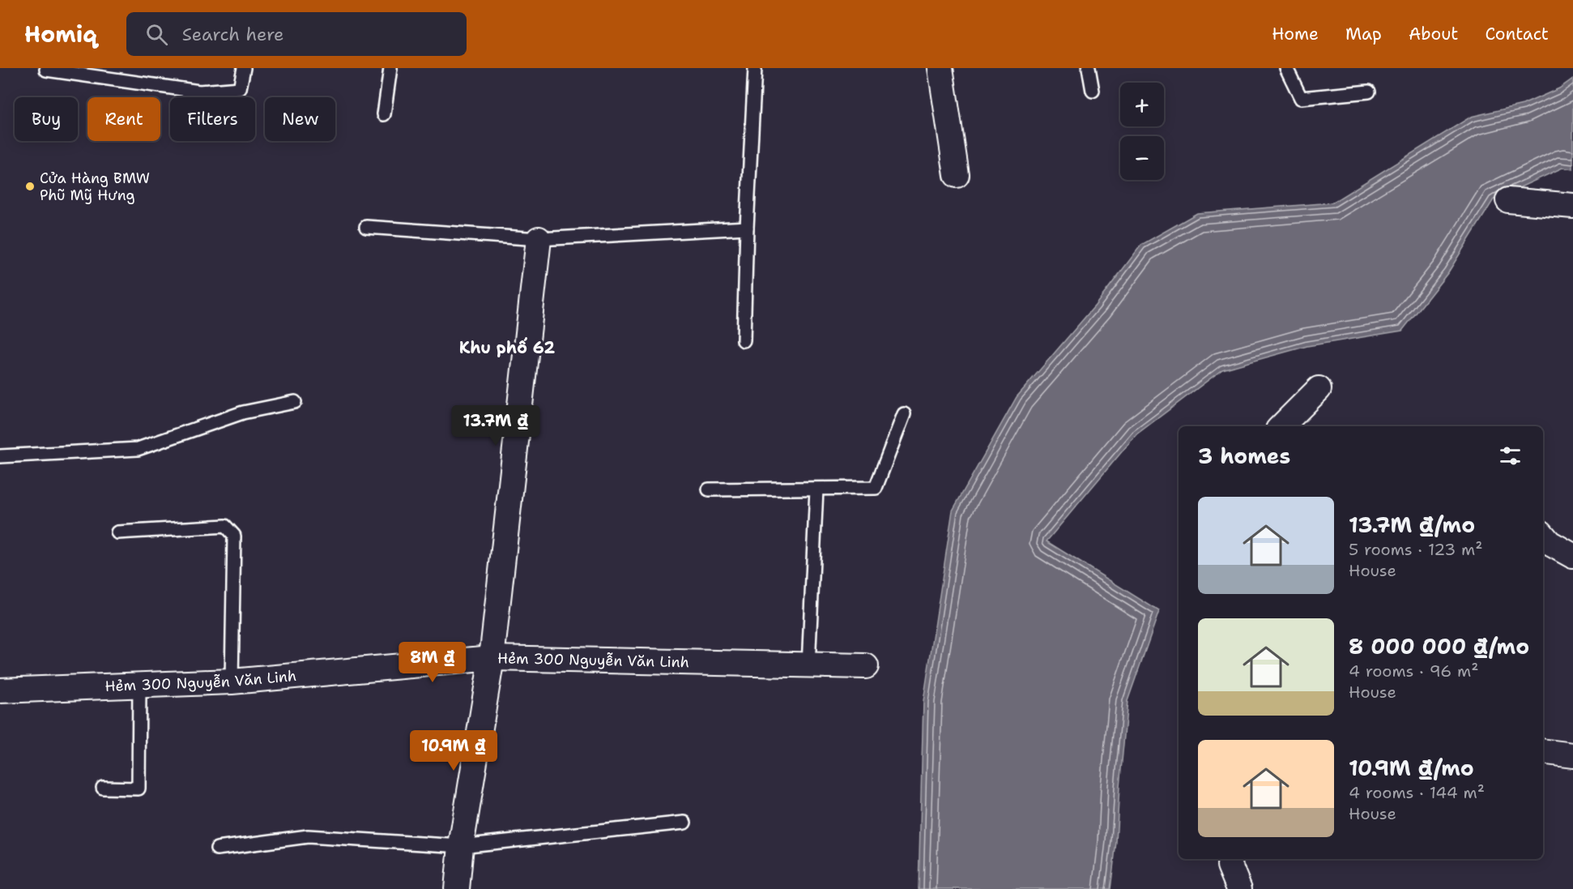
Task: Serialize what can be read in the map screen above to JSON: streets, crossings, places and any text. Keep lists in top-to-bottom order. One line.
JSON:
{"streets":{"street":["Hẻm 300 Nguyễn Văn Linh"]},"districts":["Khu phố 62"],"places":["Cửa Hàng BMW Phũ Mỹ Hưng"],"page":{"header":"Homiq","search":"Search here","nav":["Home","Map","About","Contact"],"map_buttons":["+","−"],"chip":["Buy","Rent","Filters","New"],"price":["13.7M ₫","8M ₫","10.9M ₫"],"heading":"3 homes","list":[{"name":"13.7M ₫/mo","note":"5 rooms · 123 m² · House"},{"name":"8 000 000 ₫/mo","note":"4 rooms · 96 m² · House"},{"name":"10.9M ₫/mo","note":"4 rooms · 144 m² · House"}]}}
